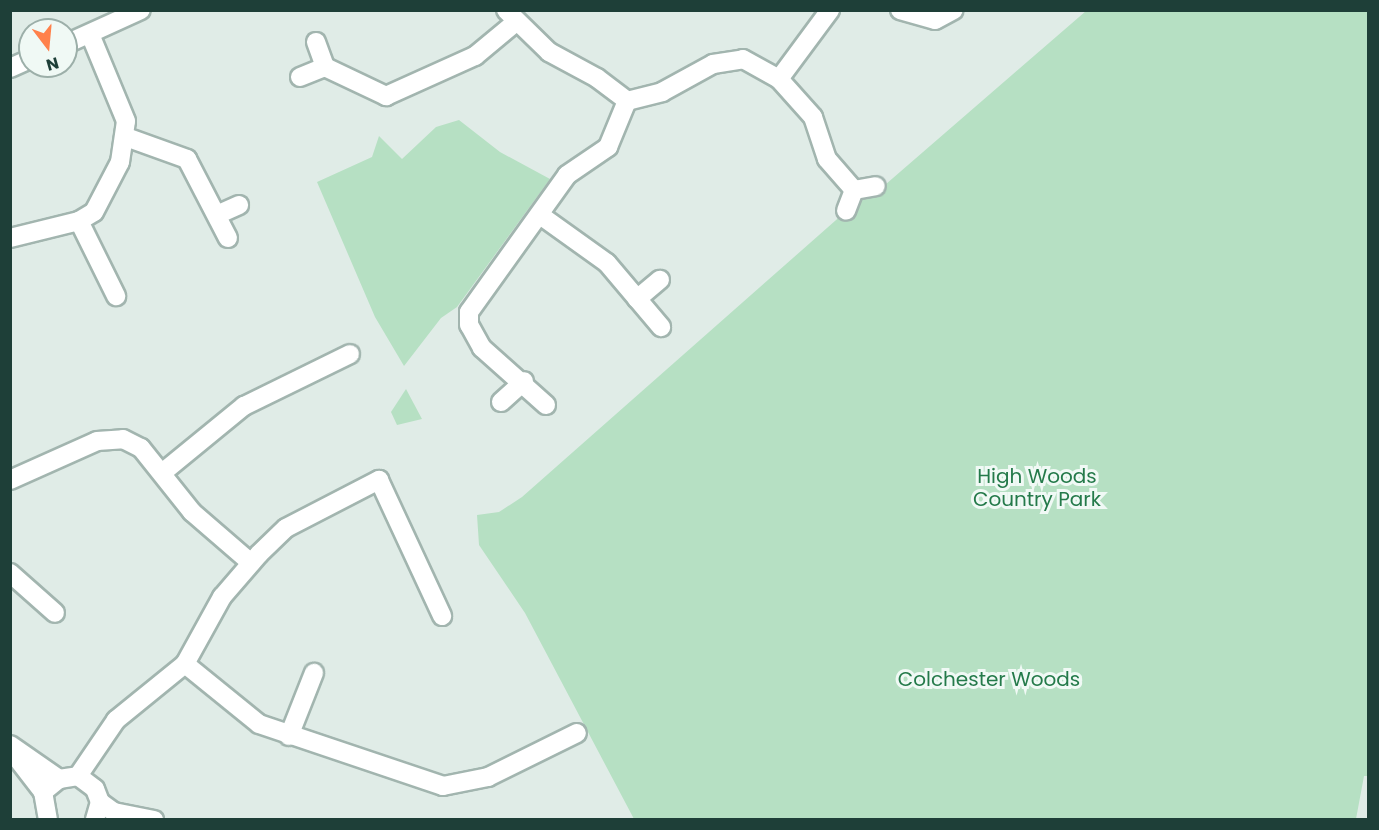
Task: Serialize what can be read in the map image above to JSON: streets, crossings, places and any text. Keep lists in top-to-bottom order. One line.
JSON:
{"parks":["High Woods Country Park","Colchester Woods"],"north":"bottom"}
